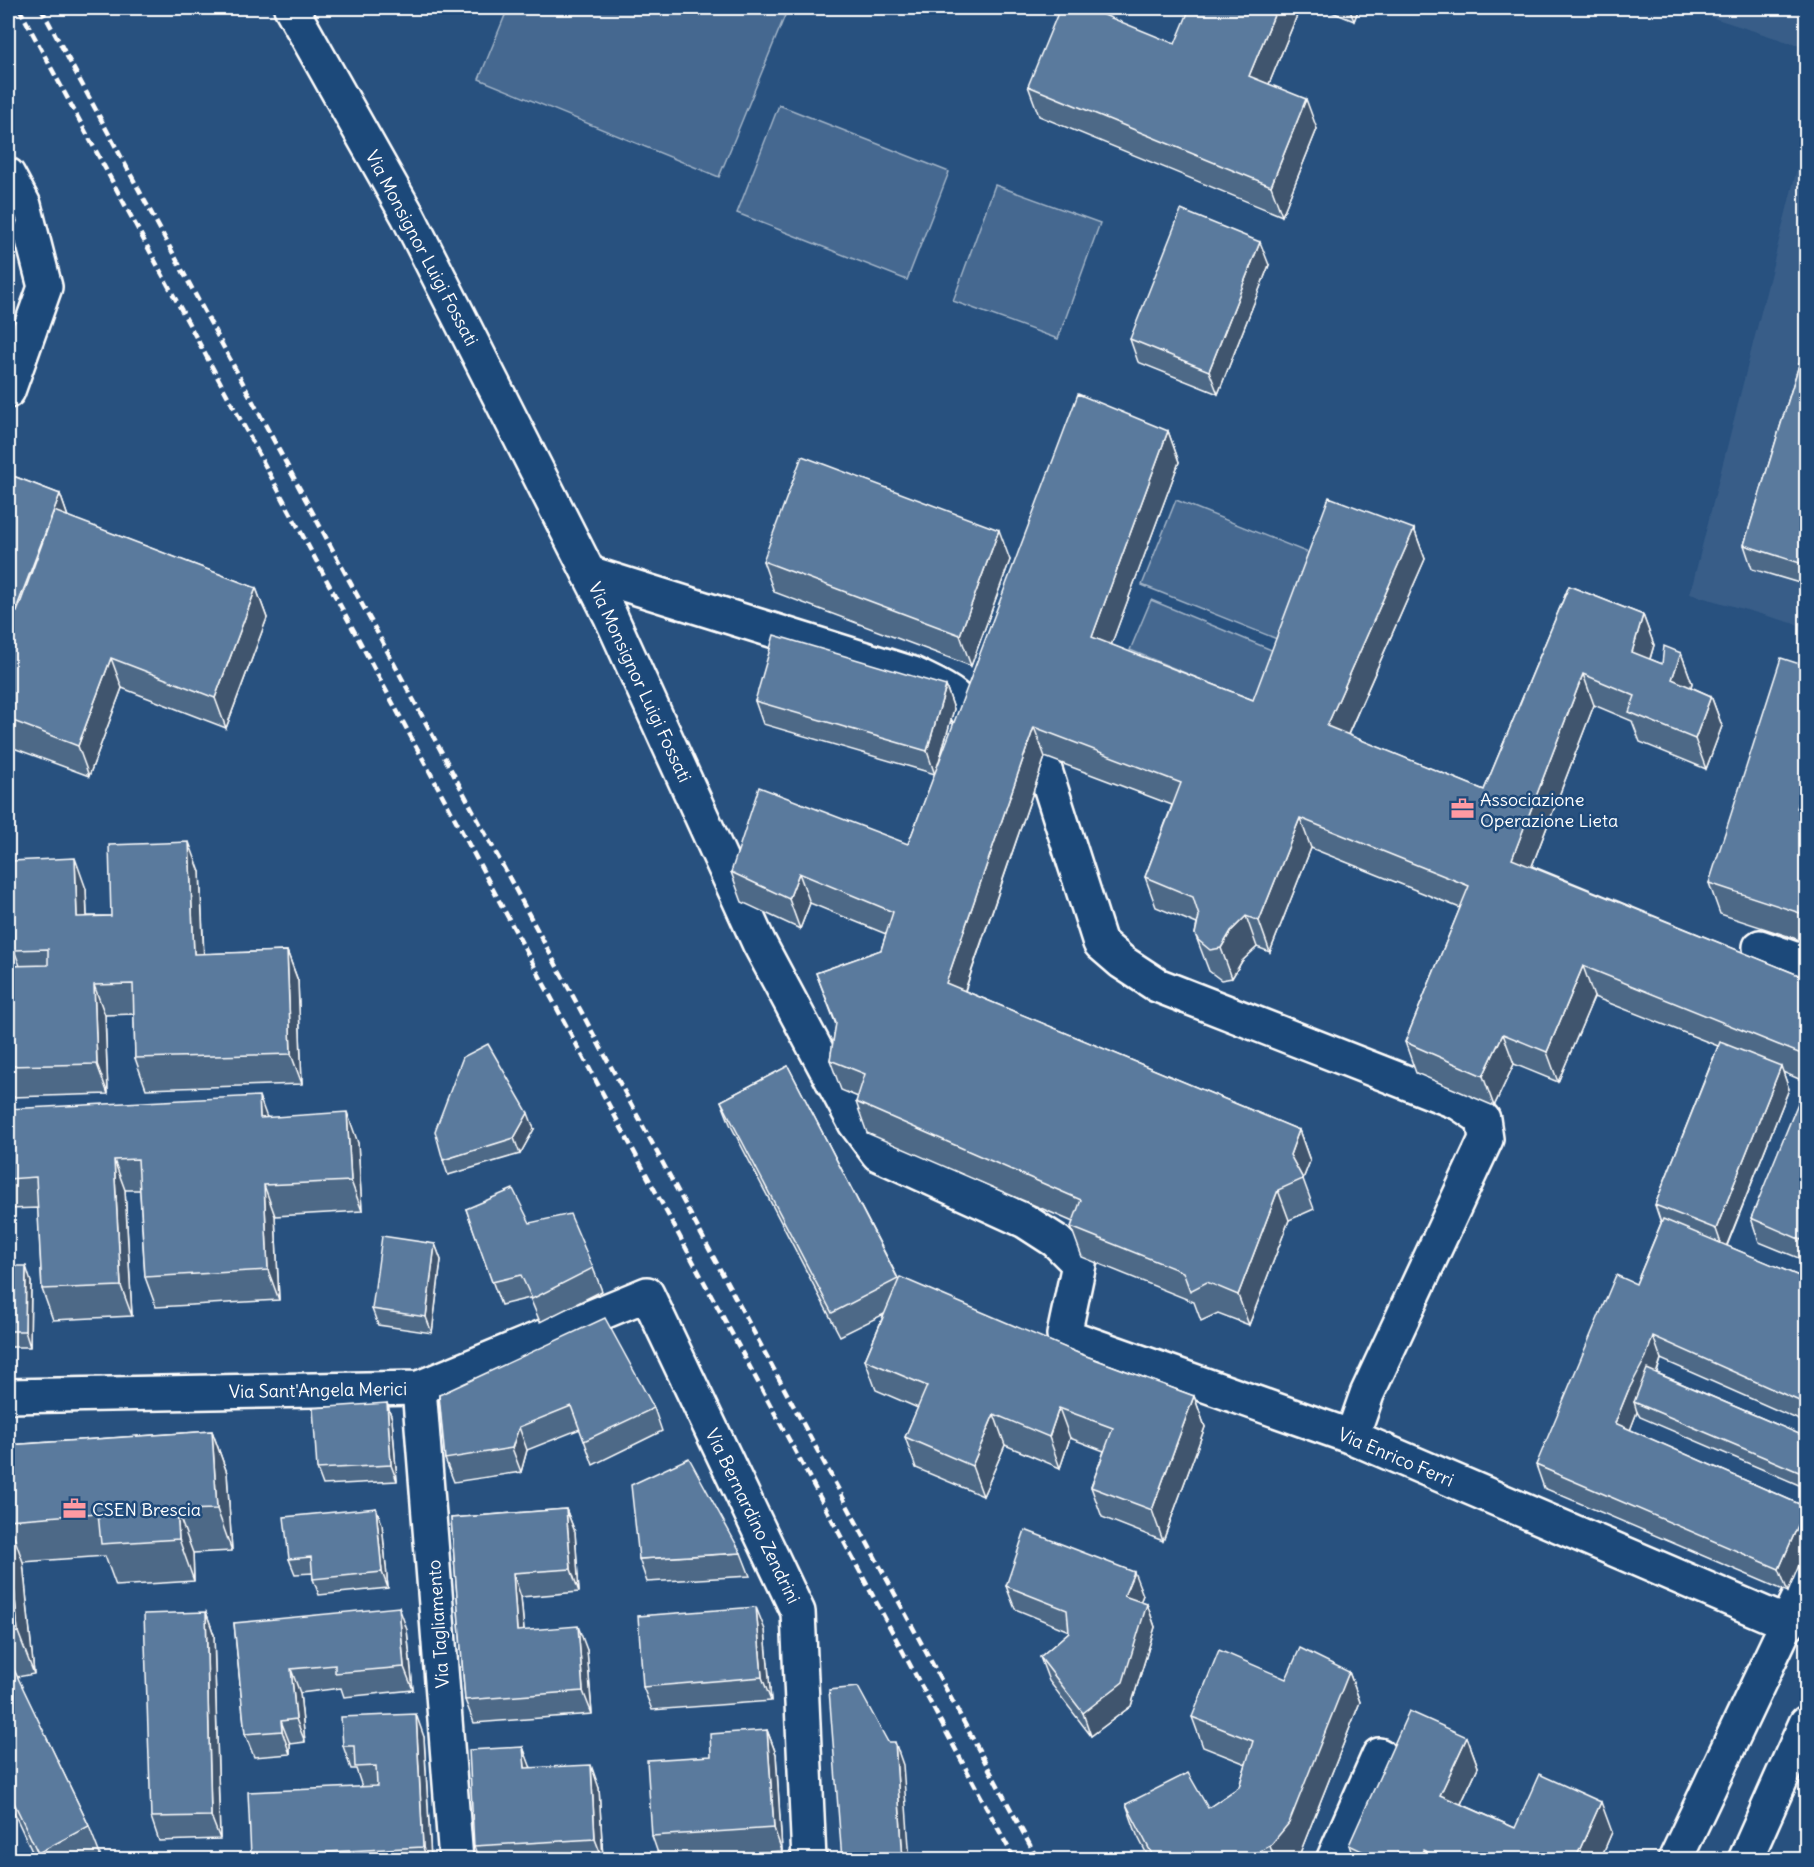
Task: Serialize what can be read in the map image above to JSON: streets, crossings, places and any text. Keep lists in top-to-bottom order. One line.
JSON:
{"streets":{"street":["Via Monsignor Luigi Fossati","Via Sant'Angela Merici","Via Enrico Ferri","Via Bernardino Zendrini","Via Tagliamento"]},"crossings":[["Via Monsignor Luigi Fossati","Via Enrico Ferri"],["Via Sant'Angela Merici","Via Bernardino Zendrini"],["Via Sant'Angela Merici","Via Tagliamento"]],"places":{"office":["Associazione Operazione Lieta","CSEN Brescia"]}}
